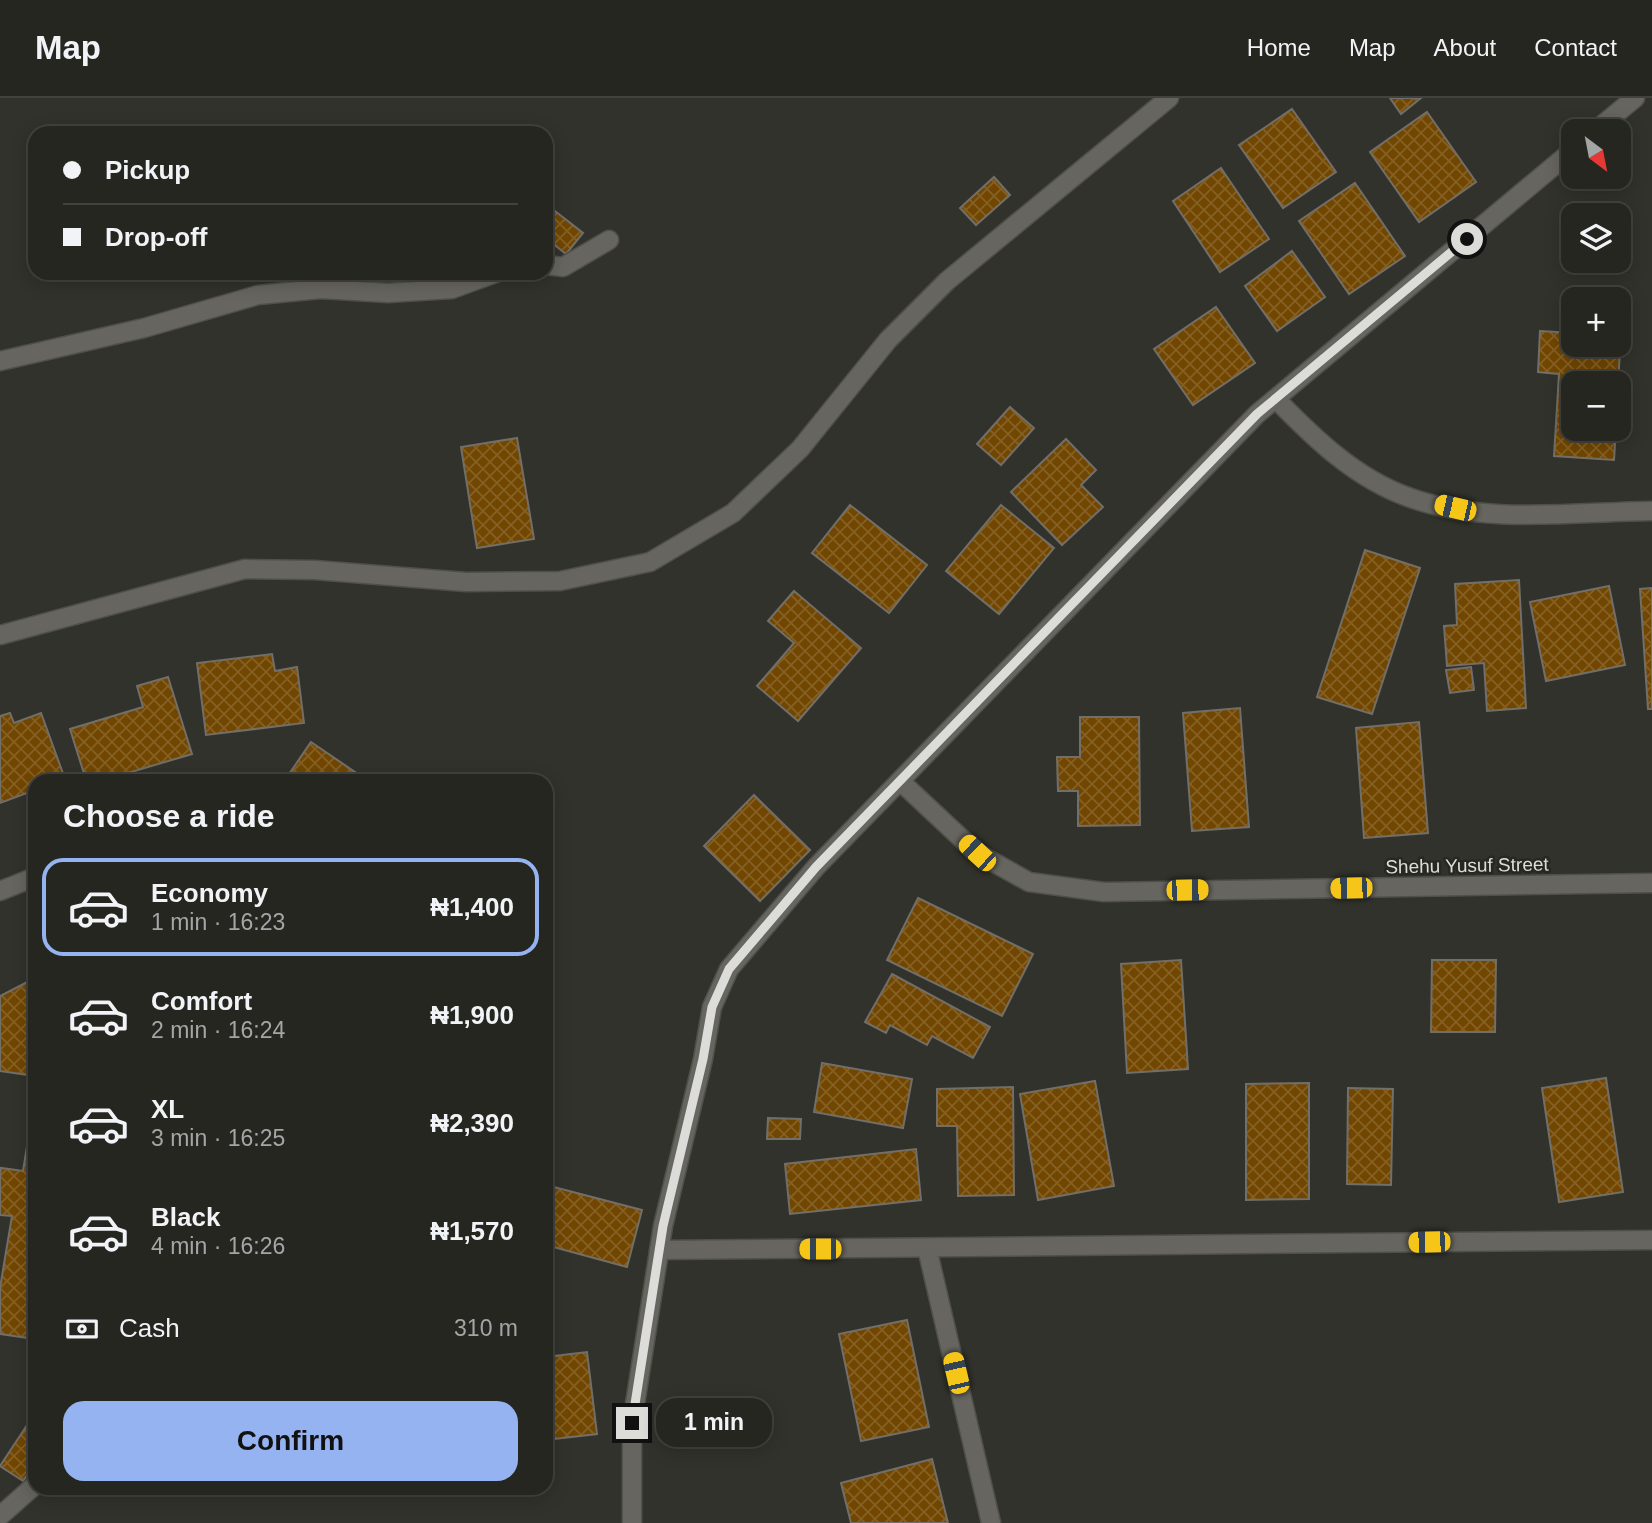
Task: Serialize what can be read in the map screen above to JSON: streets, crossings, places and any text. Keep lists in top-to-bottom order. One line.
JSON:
{"streets":{"street":["Shehu Yusuf Street"]},"north":"bottom right","page":{"header":"Map","nav":["Home","Map","About","Contact"],"map_buttons":["+","−"],"banner":["Pickup","Drop-off"],"heading":"Choose a ride","list":[{"name":"Economy","note":"1 min · 16:23","value":"₦1,400"},{"name":"Comfort","note":"2 min · 16:24","value":"₦1,900"},{"name":"XL","note":"3 min · 16:25","value":"₦2,390"},{"name":"Black","note":"4 min · 16:26","value":"₦1,570"}],"pay":["Cash","310 m"],"buttons":"Confirm","bubble":"1 min"}}
